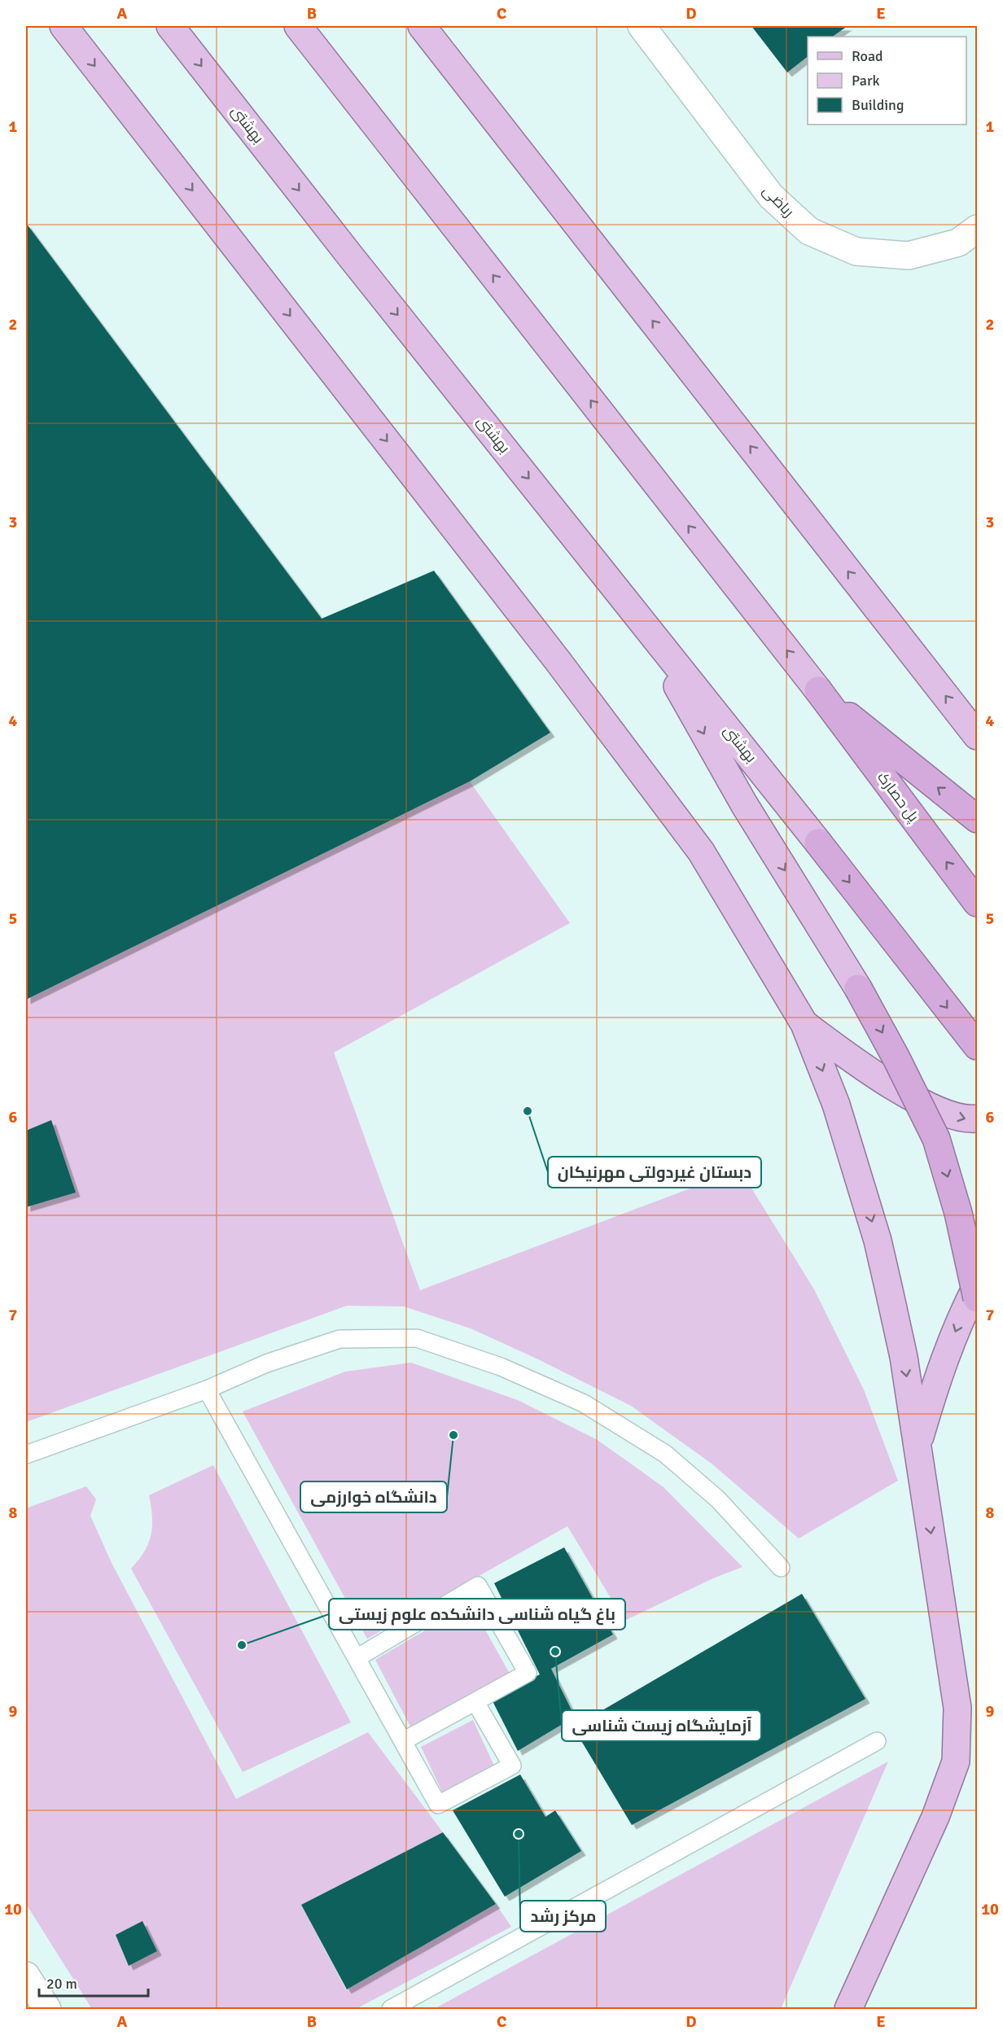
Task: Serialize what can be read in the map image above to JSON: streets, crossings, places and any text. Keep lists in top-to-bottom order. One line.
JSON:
{"streets":{"highway":["پل حصارک"],"main road":["بهشتى"],"street":["ریاضی"]},"places":["دبستان غیردولتی مهرنیکان","دانشگاه خوارزمی","باغ گیاه شناسی دانشکده علوم زیستی","آزمایشگاه زیست شناسی","مرکز رشد"],"legend":["Road","Park","Building"],"scale_bar":"20 m","grid":{"columns":["A","B","C","D","E"],"rows":["1","2","3","4","5","6","7","8","9","10"]}}
